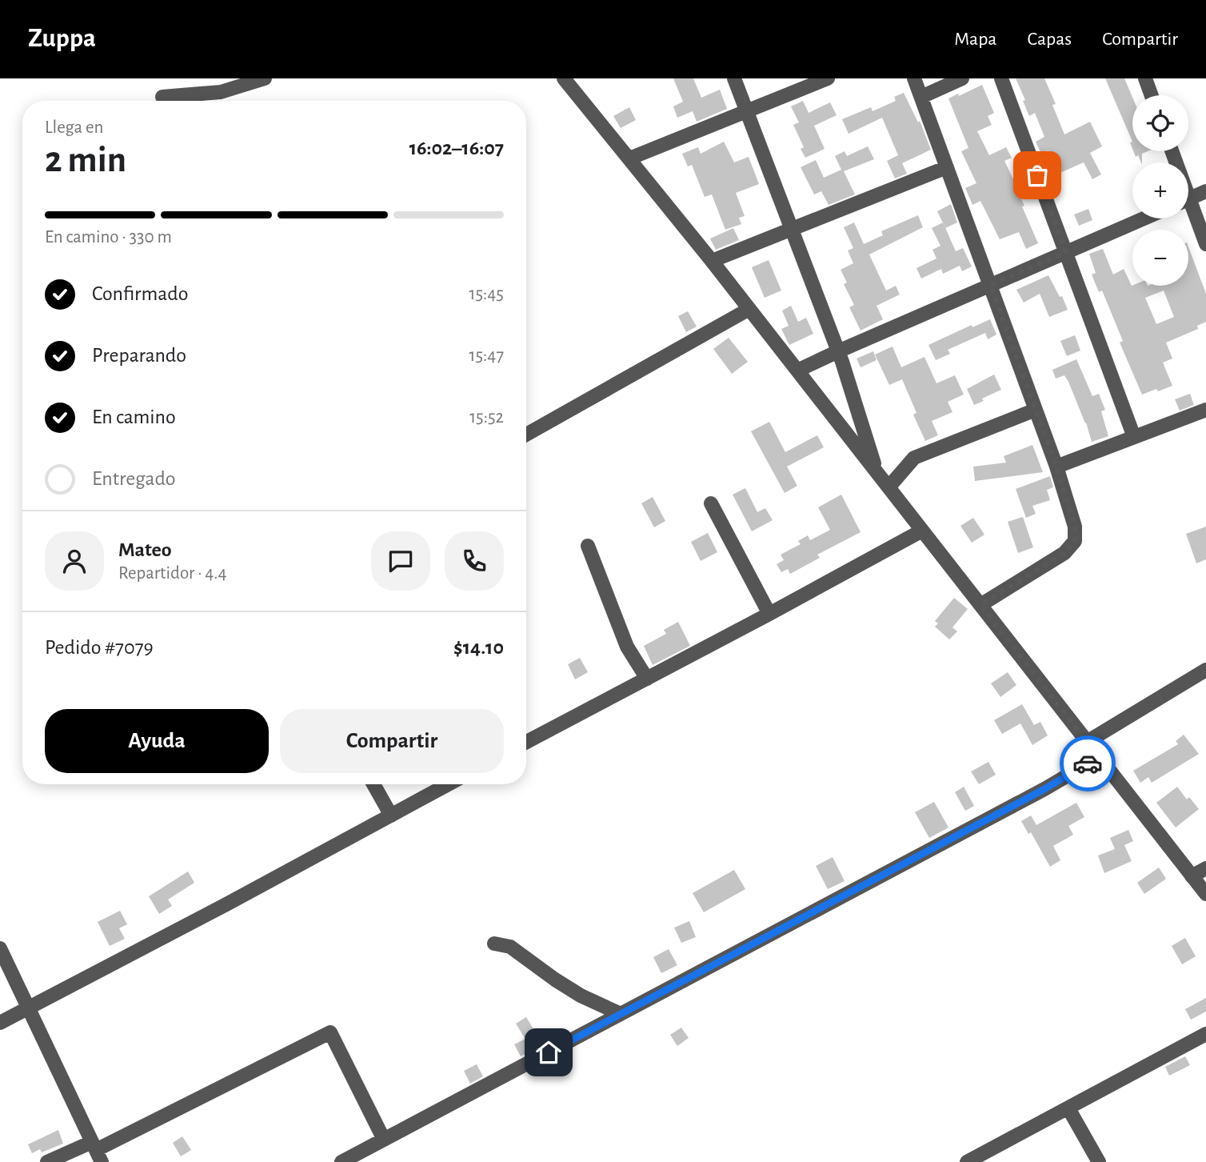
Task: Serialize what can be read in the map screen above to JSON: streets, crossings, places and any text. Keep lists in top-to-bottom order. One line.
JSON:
{"page":{"header":"Zuppa","nav":["Mapa","Capas","Compartir"],"map_buttons":["+","−"],"heading":["2 min","Llega en","16:02–16:07"],"panel":["Mateo","Repartidor · 4.4","Pedido #7079","$14.10"],"bar":"En camino · 330 m","list":[["Confirmado","15:45"],["Preparando","15:47"],["En camino","15:52"],"Entregado"],"buttons":["Ayuda","Compartir"]}}
